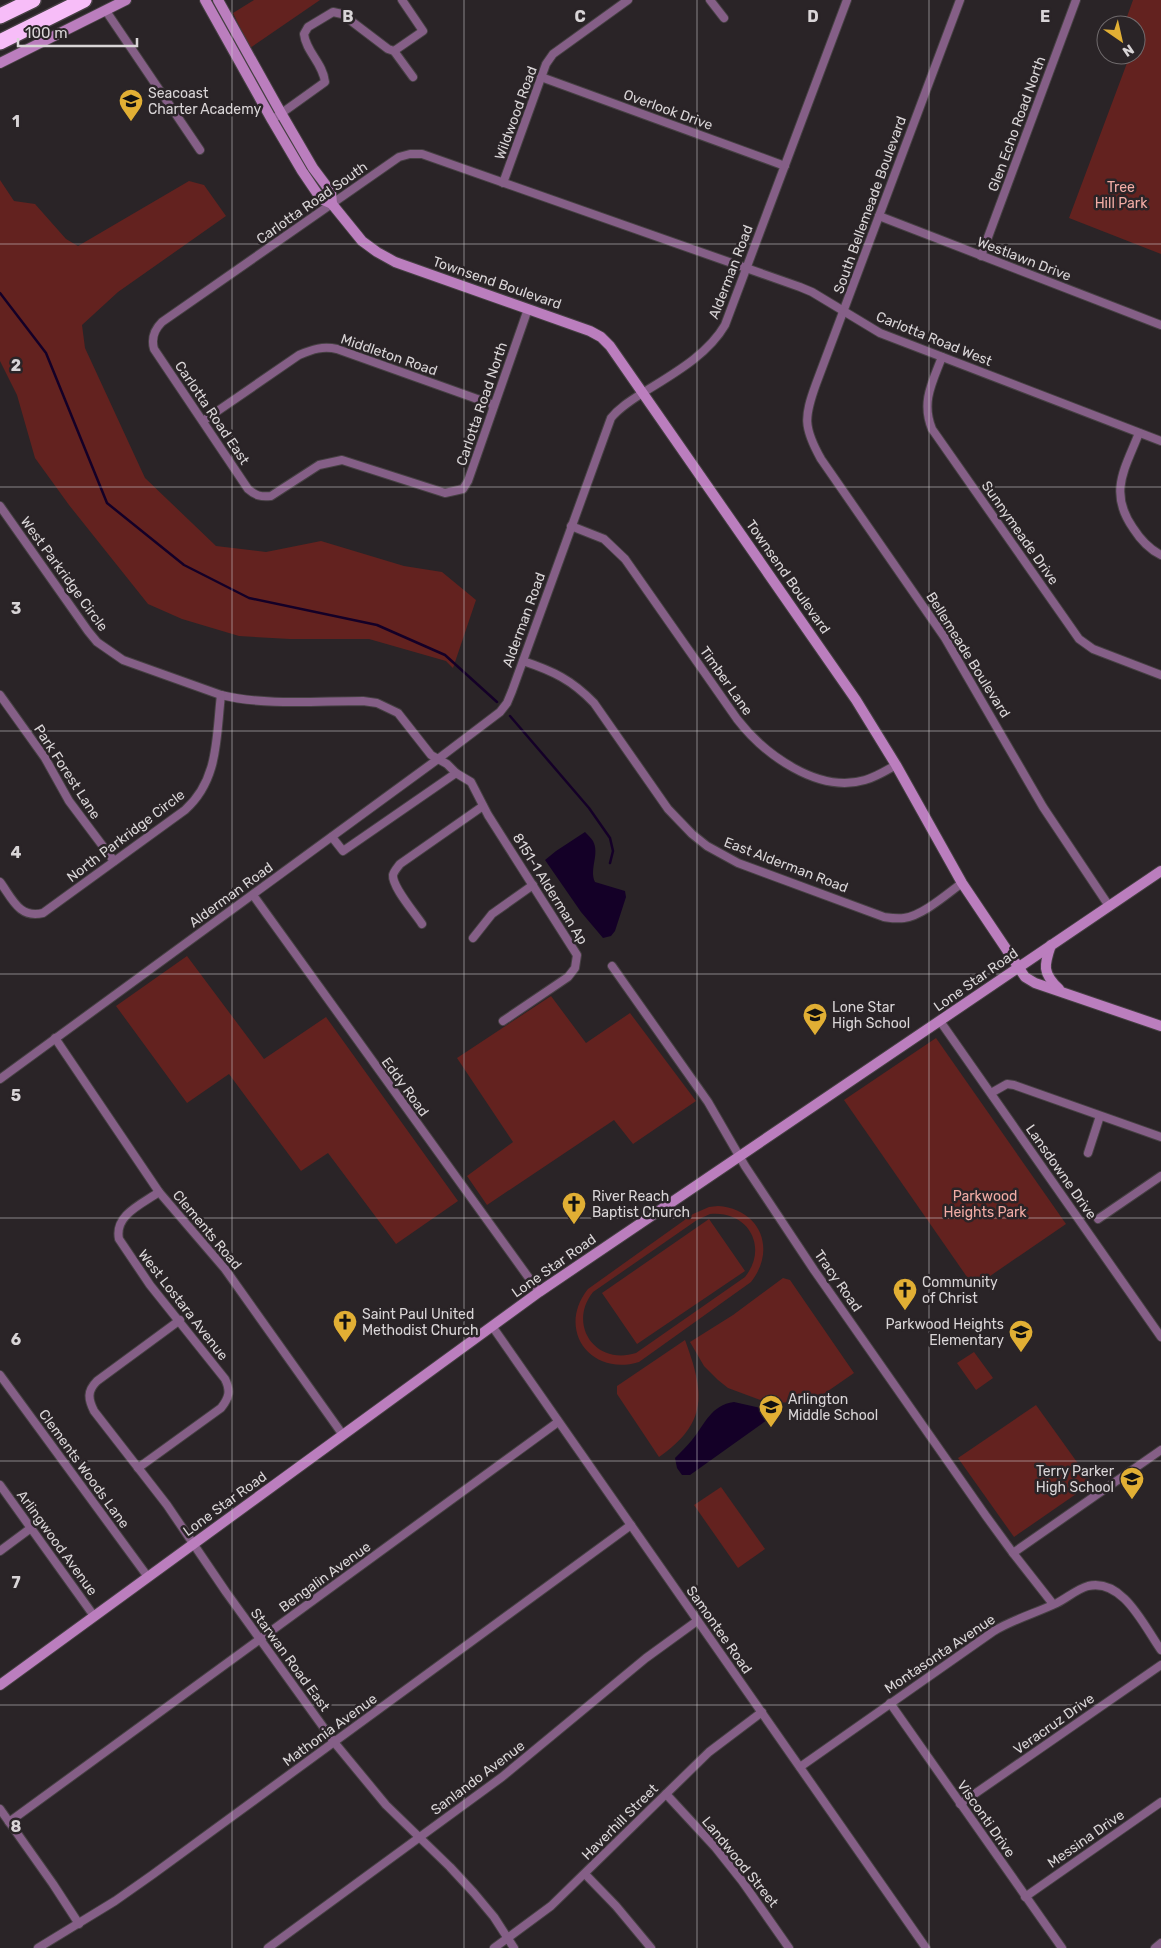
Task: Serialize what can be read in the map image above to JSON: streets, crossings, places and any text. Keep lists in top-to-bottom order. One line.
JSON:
{"streets":{"street":["Overlook Drive","Wildwood Road","Glen Echo Road North","Carlotta Road South","South Bellemeade Boulevard","Westlawn Drive","Alderman Road","Townsend Boulevard","Carlotta Road West","Middleton Road","Carlotta Road North","Carlotta Road East","Sunnymeade Drive","West Parkridge Circle","Bellemeade Boulevard","Timber Lane","Park Forest Lane","North Parkridge Circle","East Alderman Road","8151-1 Alderman Ap","Lone Star Road","Eddy Road","Lansdowne Drive","Clements Road","Tracy Road","West Lostara Avenue","Clements Woods Lane","Arlingwood Avenue","Bengalin Avenue","Samontee Road","Montasonta Avenue","Starwan Road East","Veracruz Drive","Mathonia Avenue","Sanlando Avenue","Visconti Drive","Haverhill Street","Messina Drive","Landwood Street"]},"crossings":[["Overlook Drive","Wildwood Road"],["Overlook Drive","Alderman Road"],["Wildwood Road","Carlotta Road South"],["Wildwood Road","Carlotta Road West"],["Glen Echo Road North","Westlawn Drive"],["Carlotta Road South","Townsend Boulevard"],["Carlotta Road South","Carlotta Road West"],["Carlotta Road South","Carlotta Road East"],["South Bellemeade Boulevard","Westlawn Drive"],["South Bellemeade Boulevard","Carlotta Road West"],["South Bellemeade Boulevard","Bellemeade Boulevard"],["Alderman Road","Townsend Boulevard"],["Alderman Road","Carlotta Road West"],["Alderman Road","West Parkridge Circle"],["Alderman Road","Timber Lane"],["Alderman Road","East Alderman Road"],["Alderman Road","8151-1 Alderman Ap"],["Alderman Road","Eddy Road"],["Alderman Road","Clements Road"],["Townsend Boulevard","Carlotta Road North"],["Townsend Boulevard","Timber Lane"],["Townsend Boulevard","East Alderman Road"],["Townsend Boulevard","Lone Star Road"],["Carlotta Road West","Sunnymeade Drive"],["Middleton Road","Carlotta Road North"],["Middleton Road","Carlotta Road East"],["Carlotta Road North","Carlotta Road East"],["West Parkridge Circle","North Parkridge Circle"],["West Parkridge Circle","8151-1 Alderman Ap"],["Bellemeade Boulevard","Lone Star Road"],["Park Forest Lane","North Parkridge Circle"],["Lone Star Road","Eddy Road"],["Lone Star Road","Lansdowne Drive"],["Lone Star Road","Clements Road"],["Lone Star Road","Tracy Road"],["Lone Star Road","Clements Woods Lane"],["Lone Star Road","Arlingwood Avenue"],["Lone Star Road","Samontee Road"],["Lone Star Road","Starwan Road East"],["Clements Road","West Lostara Avenue"],["Tracy Road","Montasonta Avenue"],["West Lostara Avenue","Starwan Road East"],["Bengalin Avenue","Samontee Road"],["Bengalin Avenue","Starwan Road East"],["Samontee Road","Montasonta Avenue"],["Samontee Road","Mathonia Avenue"],["Samontee Road","Sanlando Avenue"],["Samontee Road","Haverhill Street"],["Montasonta Avenue","Visconti Drive"],["Starwan Road East","Mathonia Avenue"],["Starwan Road East","Sanlando Avenue"],["Starwan Road East","Haverhill Street"],["Veracruz Drive","Visconti Drive"],["Visconti Drive","Messina Drive"],["Haverhill Street","Landwood Street"]],"parks":["Tree Hill Park","Parkwood Heights Park"],"places":{"school or university":["Seacoast Charter Academy","Lone Star High School","Parkwood Heights Elementary","Arlington Middle School","Terry Parker High School"],"church":["River Reach Baptist Church","Community of Christ","Saint Paul United Methodist Church"]},"scale_bar":"100 m","north":"bottom right","grid":{"columns":["B","C","D","E"],"rows":["1","2","3","4","5","6","7","8"]}}
